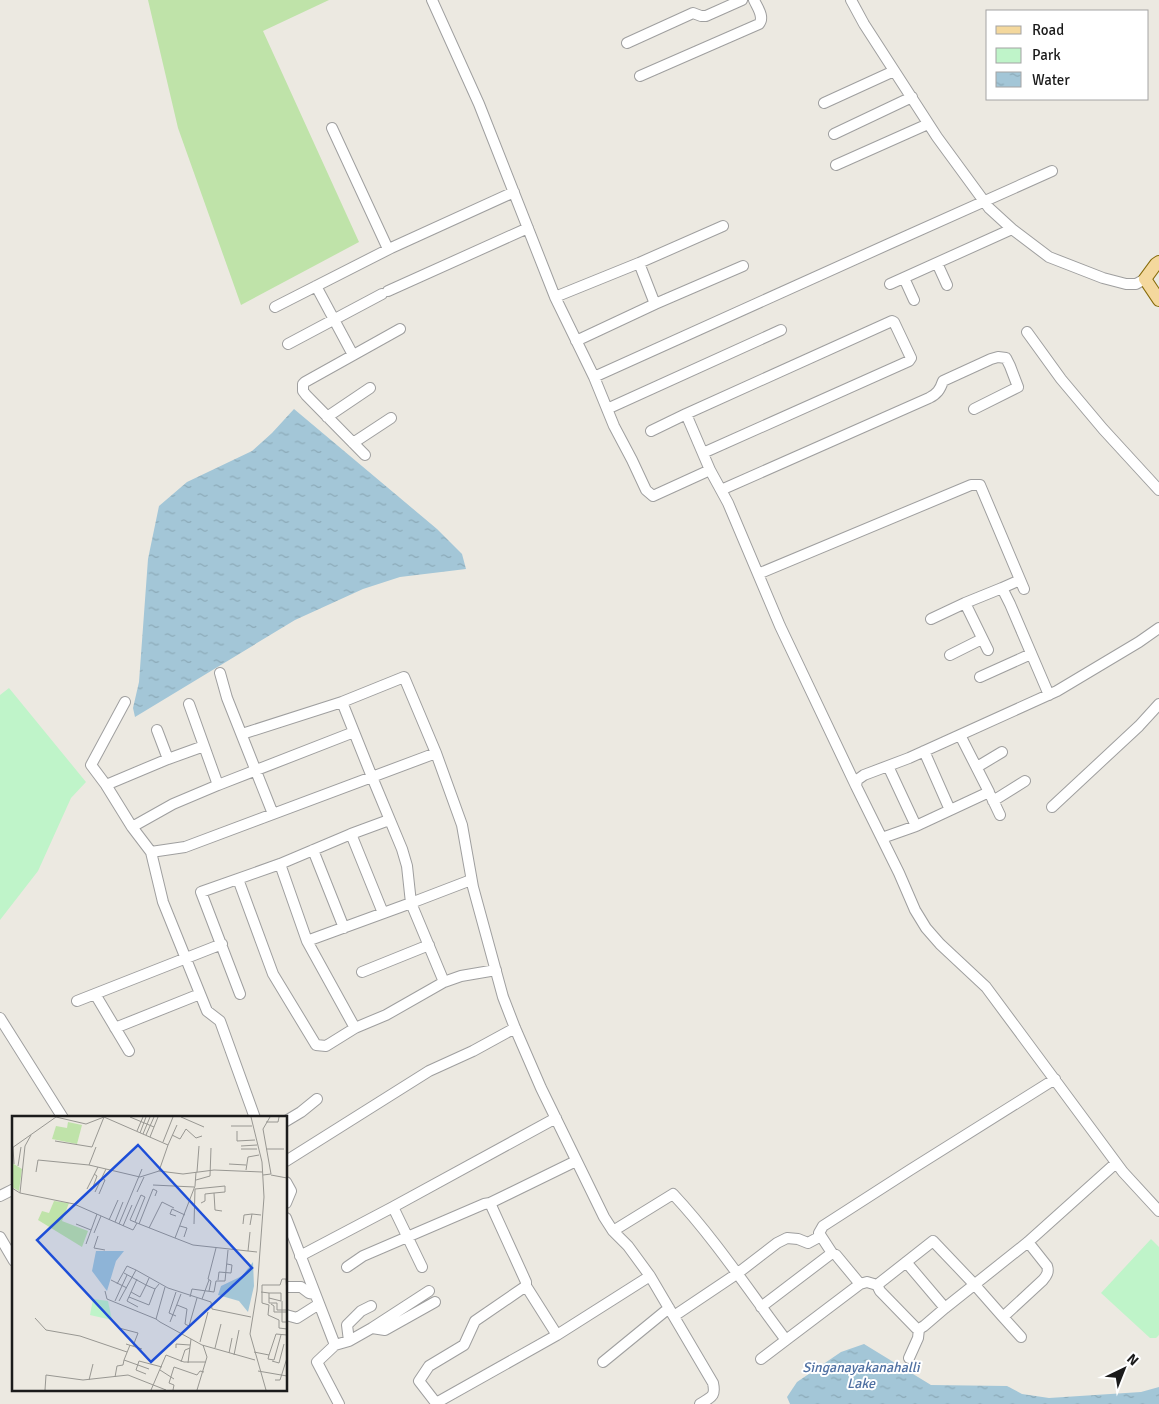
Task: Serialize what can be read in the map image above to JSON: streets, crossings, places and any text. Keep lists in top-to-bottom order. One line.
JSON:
{"water":["Singanayakanahalli Lake"],"legend":["Road","Park","Water"],"north":"top right"}
